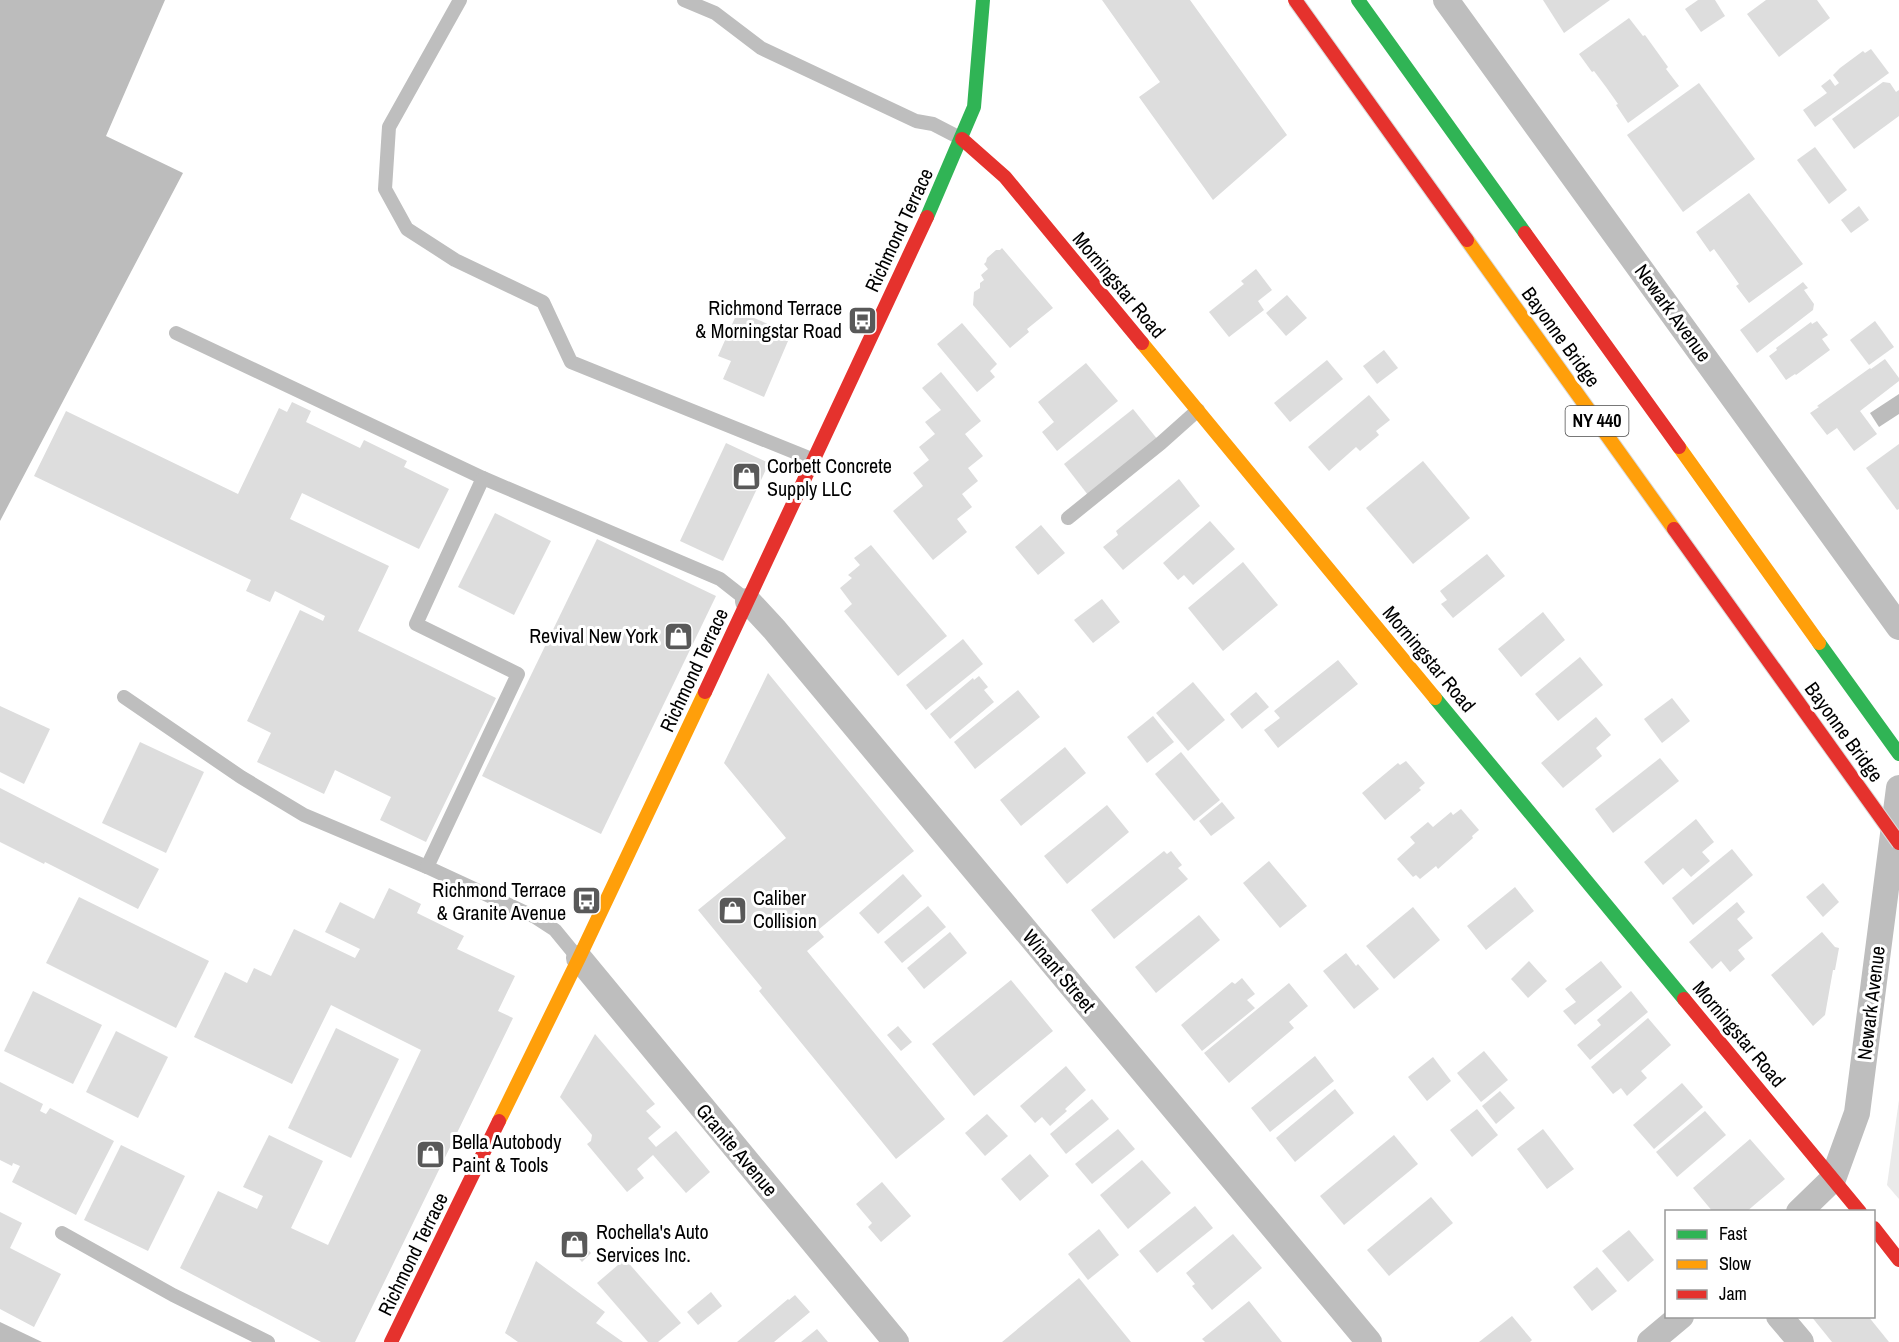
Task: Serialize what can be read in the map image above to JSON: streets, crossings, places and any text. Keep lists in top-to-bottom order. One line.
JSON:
{"streets":{"main road":["Richmond Terrace","Morningstar Road","Bayonne Bridge","NY 440"],"street":["Newark Avenue","Winant Street","Granite Avenue"]},"crossings":[["Richmond Terrace","Morningstar Road"],["Richmond Terrace","Winant Street"],["Richmond Terrace","Granite Avenue"],["Morningstar Road","Newark Avenue"]],"places":{"bus stop":["Richmond Terrace & Morningstar Road","Richmond Terrace & Granite Avenue"],"shop":["Corbett Concrete Supply LLC","Revival New York","Caliber Collision","Bella Autobody Paint & Tools","Rochella's Auto Services Inc."]},"legend":["Fast","Slow","Jam"]}
